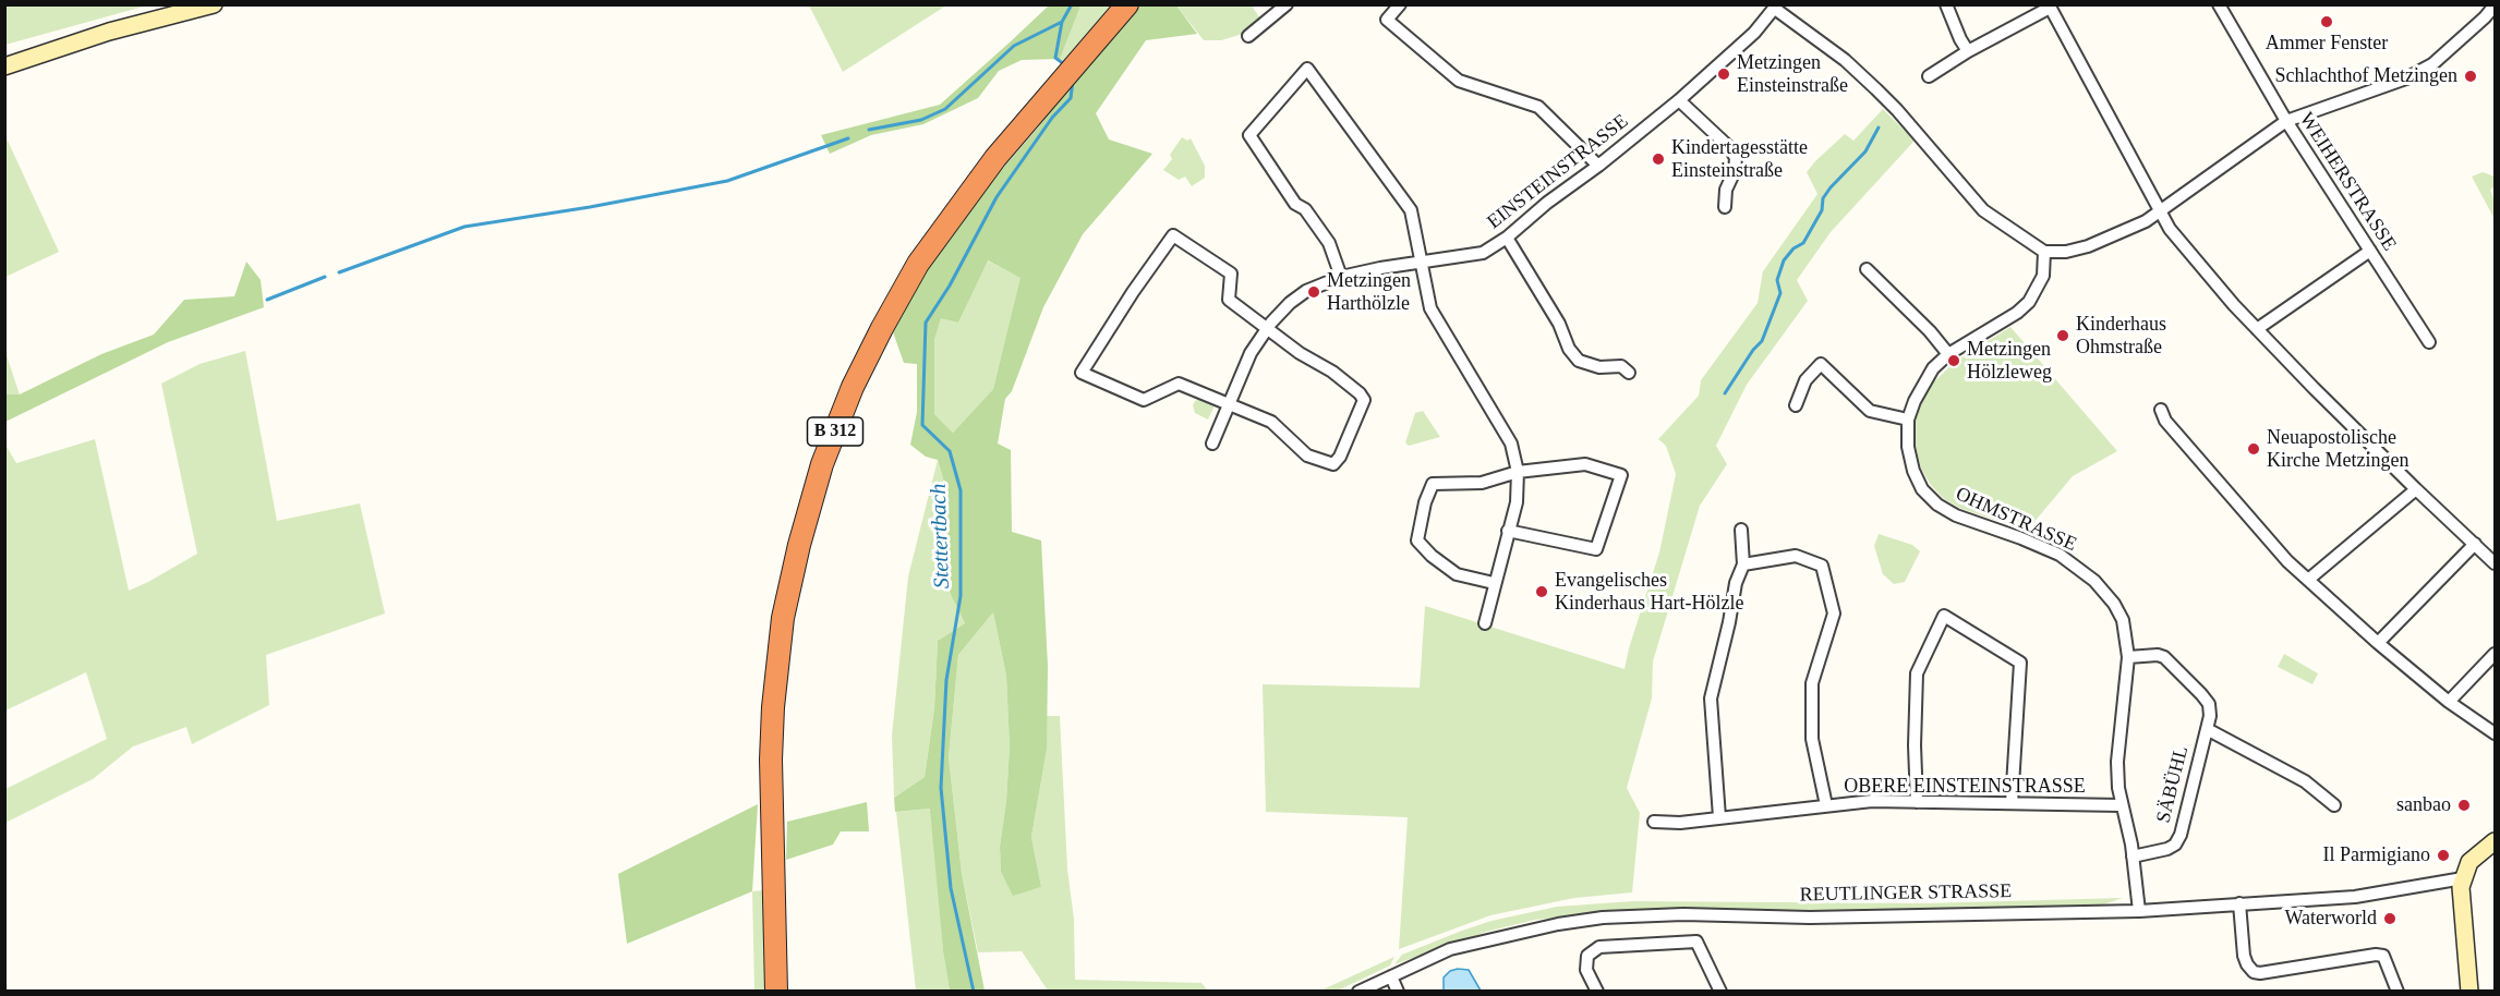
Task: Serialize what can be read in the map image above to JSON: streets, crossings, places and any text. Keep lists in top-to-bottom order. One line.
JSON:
{"streets":{"highway":["B 312"],"main road":["REUTLINGER STRASSE"],"street":["EINSTEINSTRASSE","WEIHERSTRASSE","OHMSTRASSE","SÄBÜHL","OBERE EINSTEINSTRASSE"]},"crossings":[["OHMSTRASSE","SÄBÜHL"],["OHMSTRASSE","OBERE EINSTEINSTRASSE"],["OHMSTRASSE","REUTLINGER STRASSE"]],"water":["Stettertbach"],"places":["Ammer Fenster","Metzingen Einsteinstraße","Schlachthof Metzingen","Kindertagesstätte Einsteinstraße","Metzingen Harthölzle","Kinderhaus Ohmstraße","Metzingen Hölzleweg","Neuapostolische Kirche Metzingen","Evangelisches Kinderhaus Hart-Hölzle","sanbao","Il Parmigiano","Waterworld"]}
